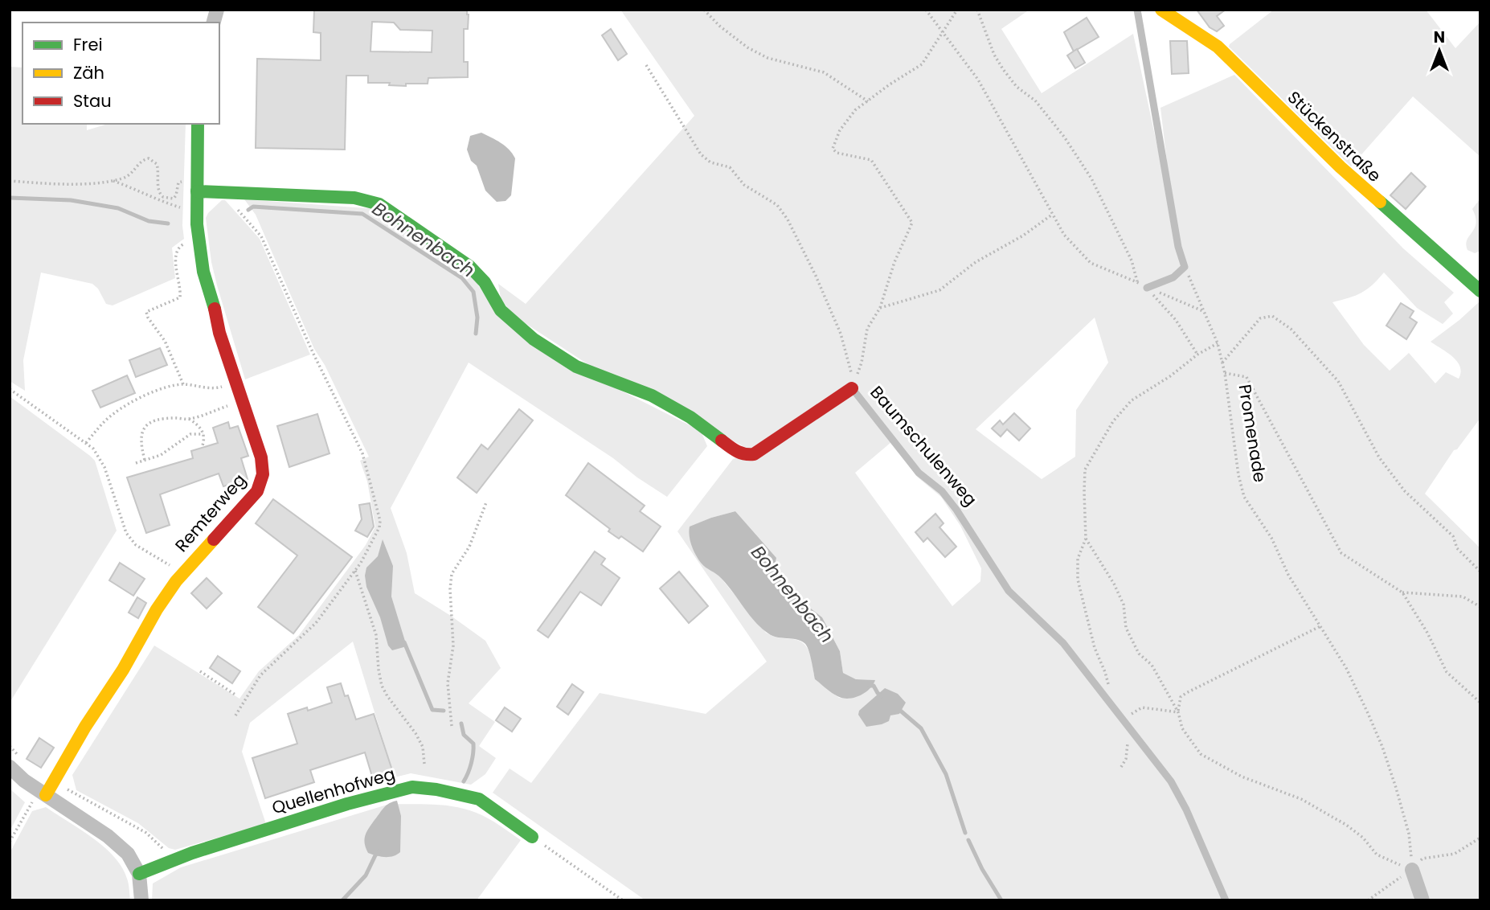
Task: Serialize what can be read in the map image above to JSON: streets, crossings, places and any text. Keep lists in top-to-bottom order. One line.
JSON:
{"streets":{"street":["Stückenstraße","Baumschulenweg","Remterweg","Quellenhofweg"],"path":["Promenade"]},"crossings":[["Baumschulenweg","Remterweg"]],"water":["Bohnenbach"],"legend":["Frei","Zäh","Stau"],"north":"top"}
